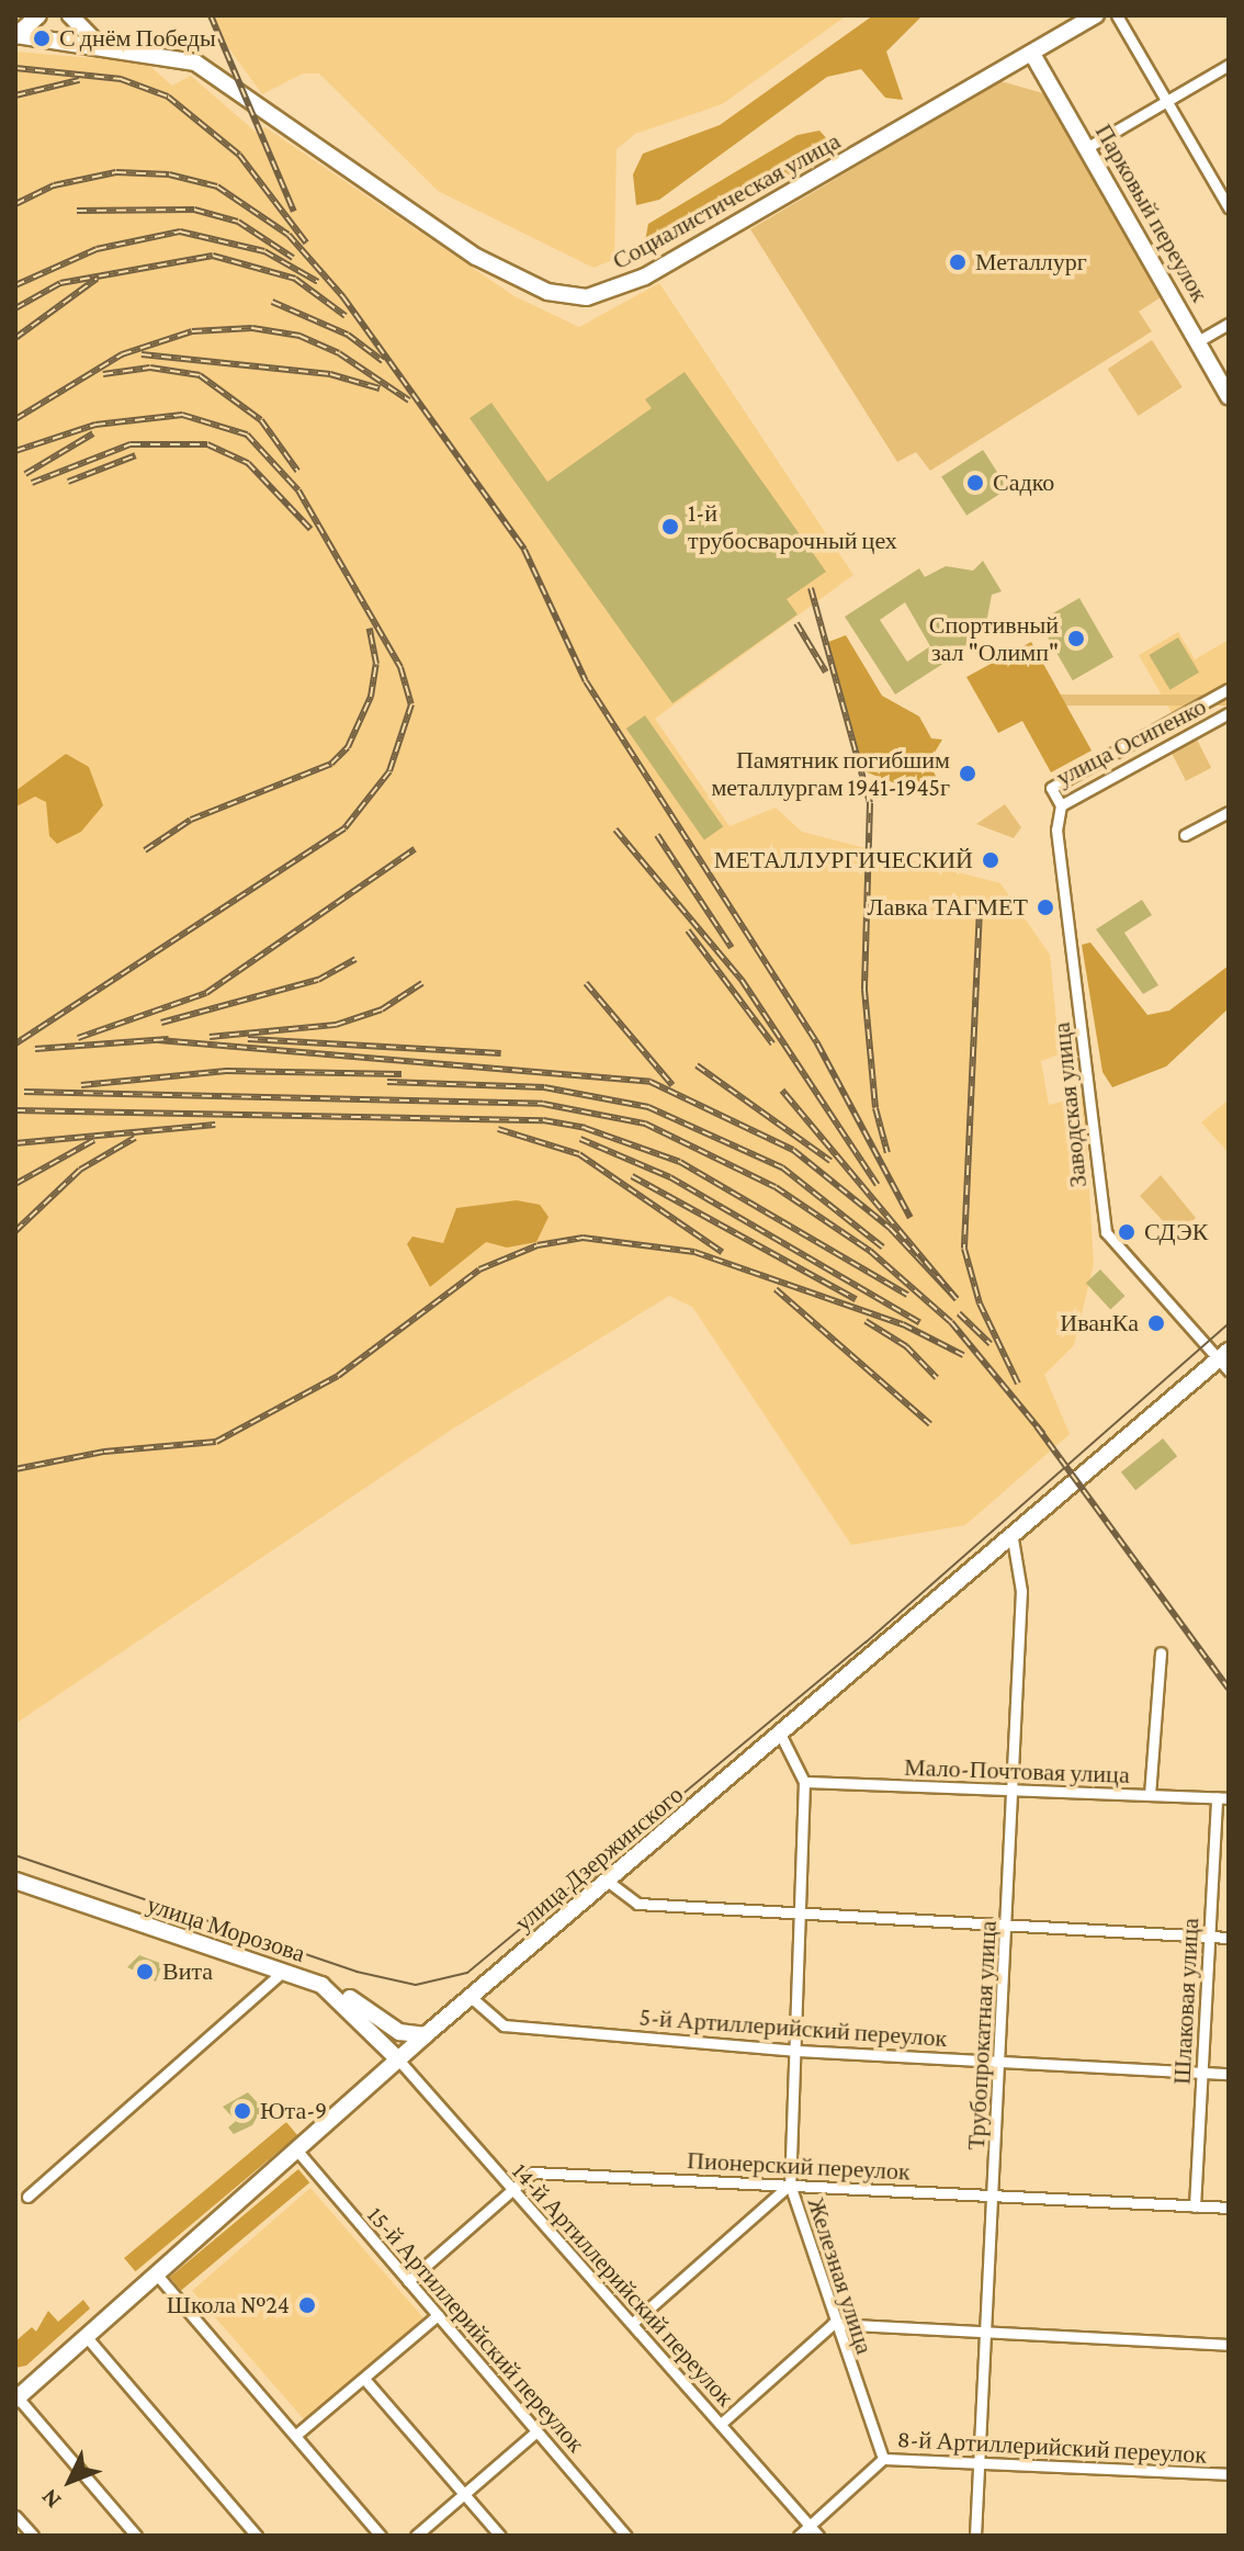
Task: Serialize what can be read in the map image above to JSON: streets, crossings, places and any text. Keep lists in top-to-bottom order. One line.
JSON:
{"streets":{"main road":["Социалистическая улица","Парковый переулок","улица Дзержинского","улица Морозова"],"street":["улица Осипенко","Заводская улица","Мало-Почтовая улица","Шлаковая улица","5-й Артиллерийский переулок","Трубопрокатная улица","Пионерский переулок","Железная улица","14-й Артиллерийский переулок","15-й Артиллерийский переулок","8-й Артиллерийский переулок"]},"crossings":[["Социалистическая улица","Парковый переулок"],["улица Осипенко","Заводская улица"],["Заводская улица","улица Дзержинского"],["Мало-Почтовая улица","Шлаковая улица"],["Мало-Почтовая улица","Трубопрокатная улица"],["Мало-Почтовая улица","Железная улица"],["улица Дзержинского","улица Морозова"],["улица Дзержинского","5-й Артиллерийский переулок"],["улица Дзержинского","Трубопрокатная улица"],["улица Дзержинского","Железная улица"],["улица Дзержинского","14-й Артиллерийский переулок"],["улица Дзержинского","15-й Артиллерийский переулок"],["улица Морозова","14-й Артиллерийский переулок"],["Шлаковая улица","5-й Артиллерийский переулок"],["Шлаковая улица","Пионерский переулок"],["5-й Артиллерийский переулок","Трубопрокатная улица"],["5-й Артиллерийский переулок","Железная улица"],["Трубопрокатная улица","Пионерский переулок"],["Трубопрокатная улица","8-й Артиллерийский переулок"],["Пионерский переулок","Железная улица"],["Пионерский переулок","14-й Артиллерийский переулок"],["Пионерский переулок","15-й Артиллерийский переулок"],["Железная улица","8-й Артиллерийский переулок"],["14-й Артиллерийский переулок","8-й Артиллерийский переулок"]],"places":["С днём Победы","Металлург","Садко","1-й трубосварочный цех","Спортивный зал \"Олимп\"","Памятник погибшим металлургам 1941-1945г","МЕТАЛЛУРГИЧЕСКИЙ","Лавка ТАГМЕТ","СДЭК","ИванКа","Вита","Юта-9","Школа №24"],"north":"bottom left"}
